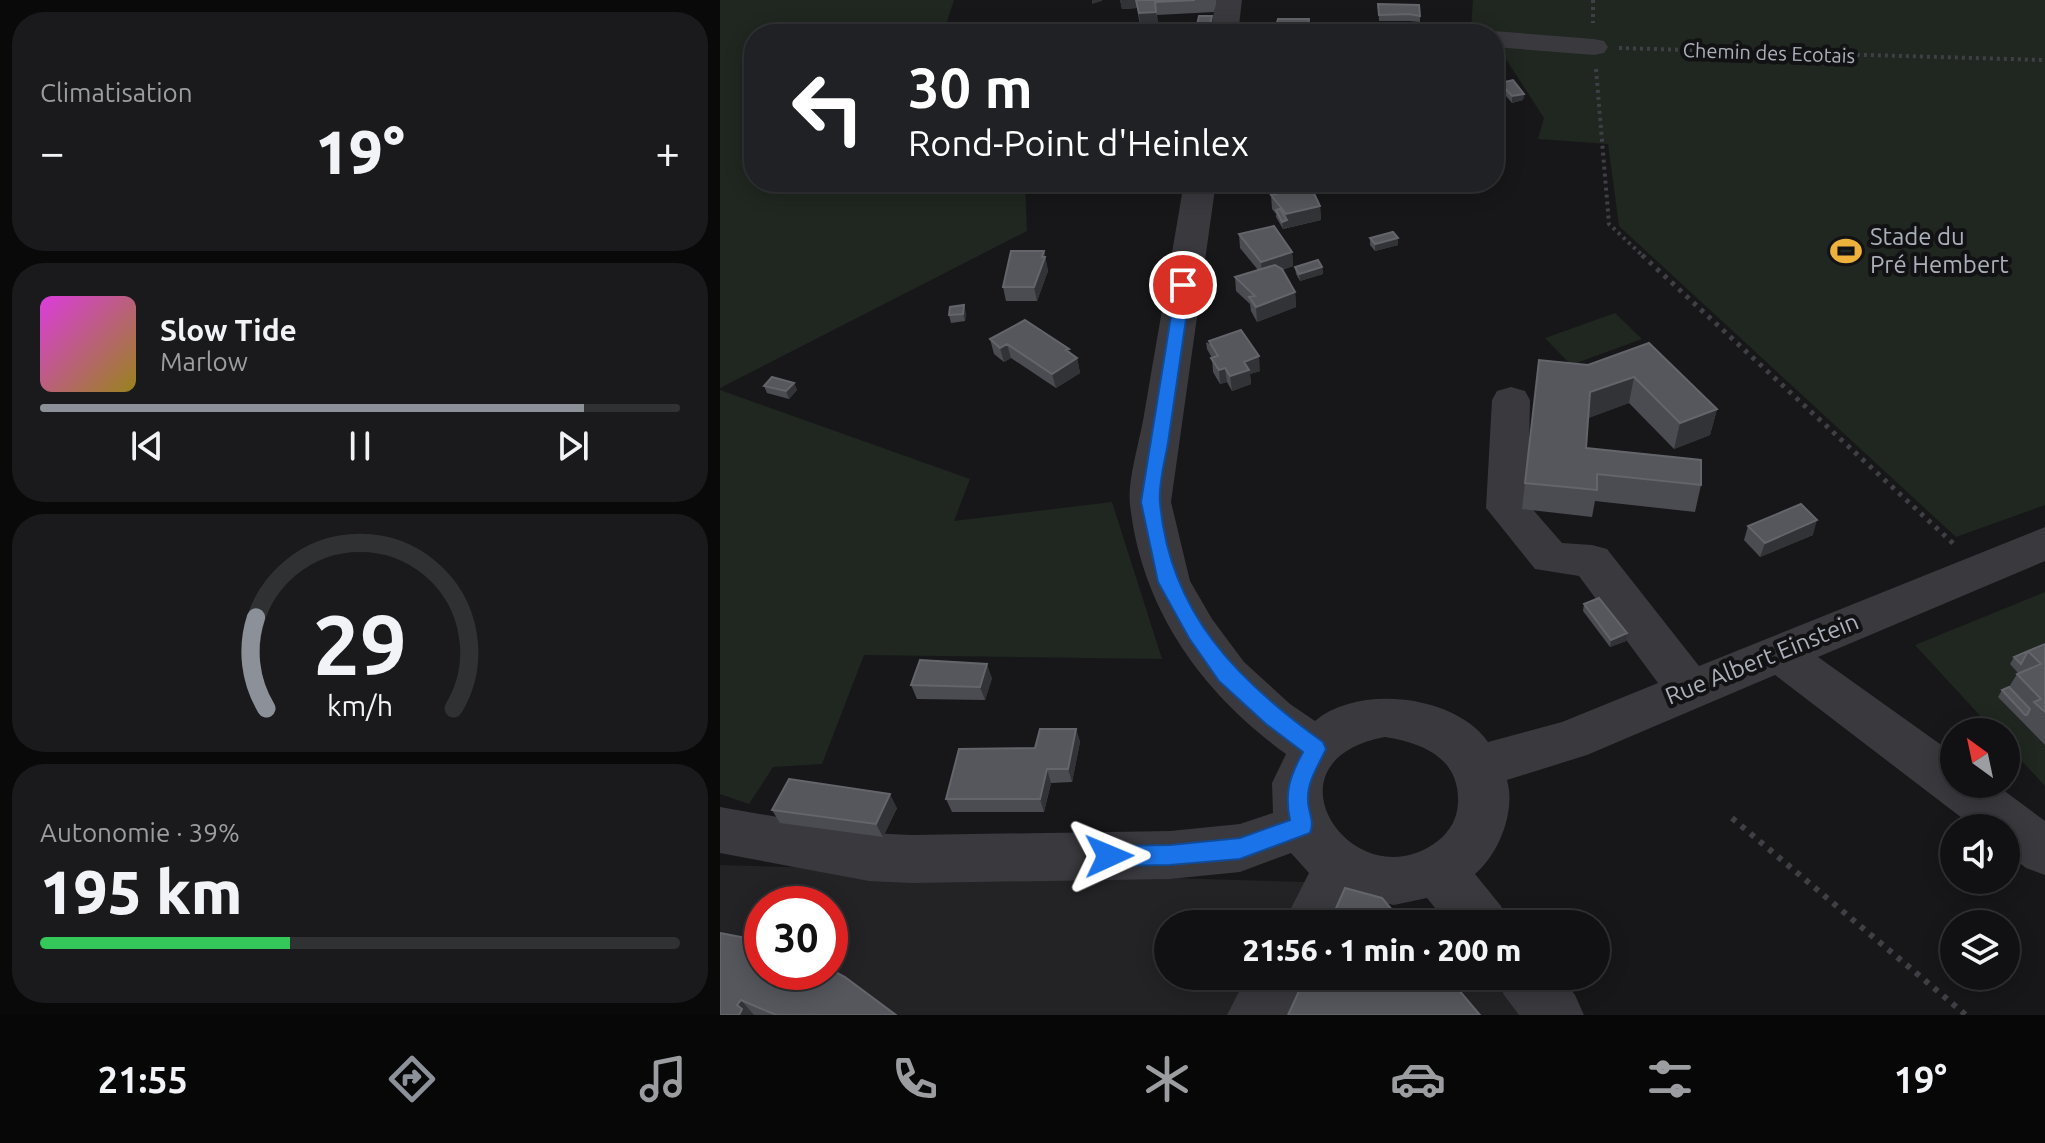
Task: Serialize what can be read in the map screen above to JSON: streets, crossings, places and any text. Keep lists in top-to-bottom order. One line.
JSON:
{"streets":{"street":["Rue Albert Einstein"],"path":["Chemin des Ecotais"]},"places":{"sports":["Stade du Pré Hembert"]},"north":"top left","page":{"tile":["Climatisation",["Autonomie · 39%","195 km"]],"turn":["30 m","Rond-Point d'Heinlex"],"heat":["−","19°","+"],"song":["Slow Tide","Marlow"],"limit":"30","trip":"21:56 · 1 min · 200 m","tabs":["21:55","19°"],"gauge":["29","km/h"]}}
